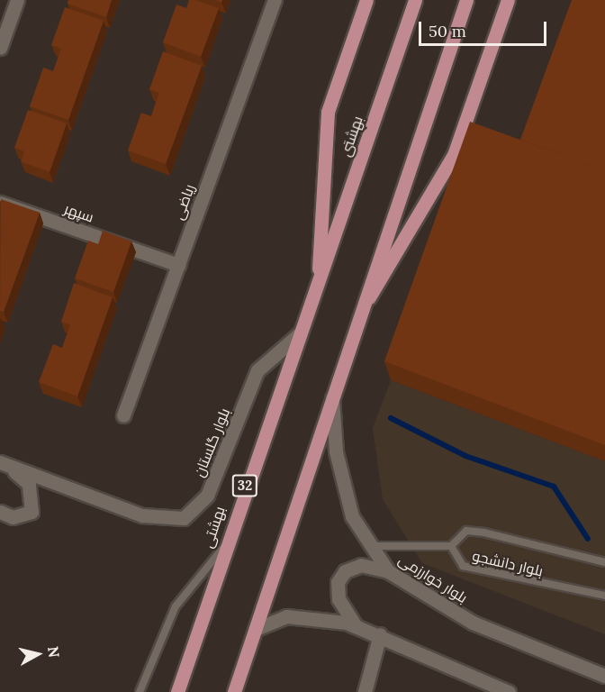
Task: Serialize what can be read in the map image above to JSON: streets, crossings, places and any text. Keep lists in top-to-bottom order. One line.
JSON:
{"streets":{"main road":["بهشتى","32","بهشتی"],"street":["ریاضی","سپهر","بلوار گلستان","بلوار خوارزمی"],"lane":["بلوار دانشجو"]},"crossings":[["بهشتى","بهشتی"],["ریاضی","سپهر"],["بلوار گلستان","بهشتی"]],"scale_bar":"50 m","north":"right"}
